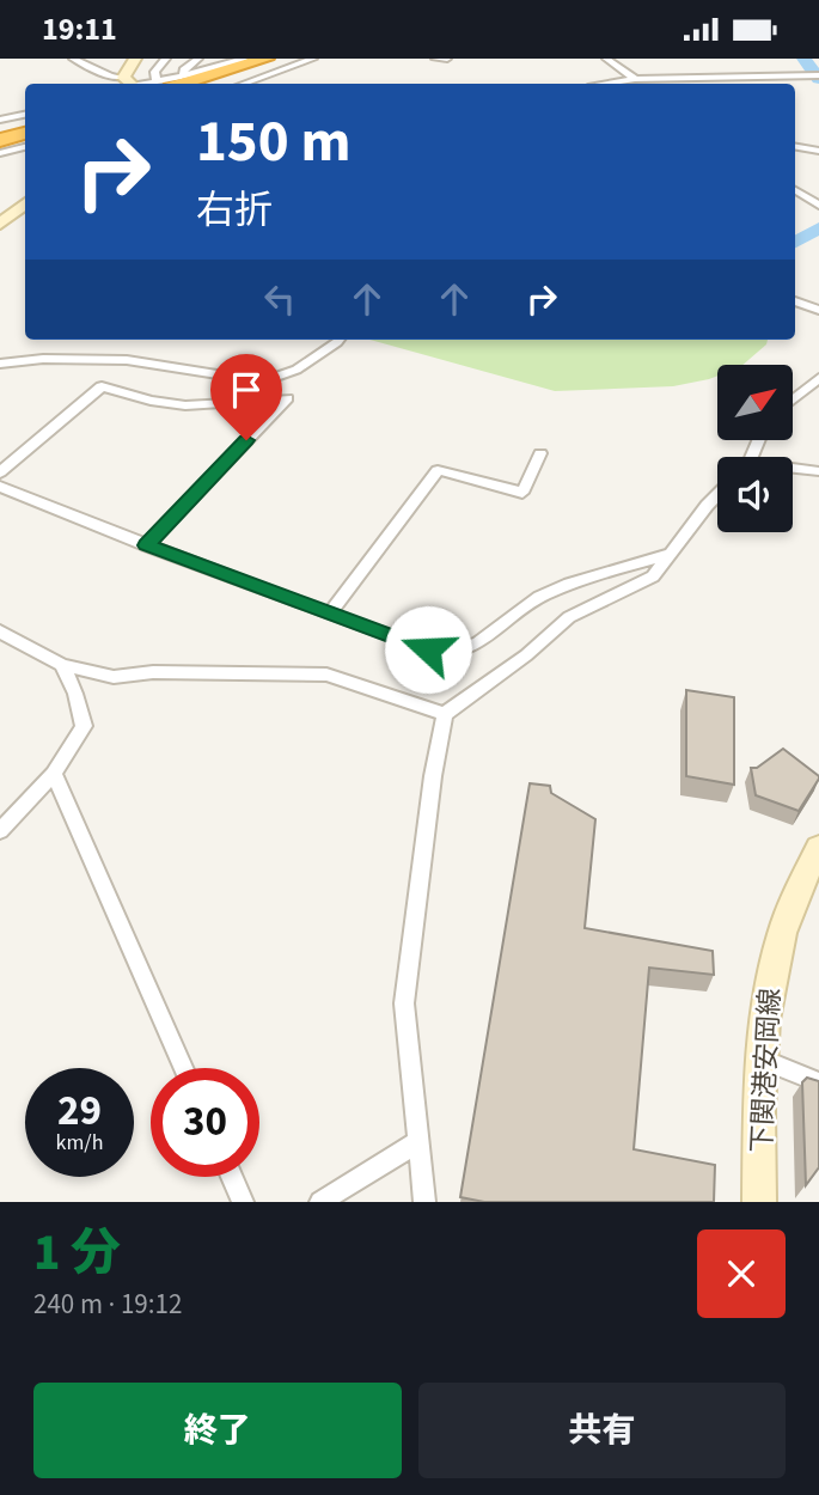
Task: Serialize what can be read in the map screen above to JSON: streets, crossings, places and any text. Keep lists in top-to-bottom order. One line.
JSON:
{"streets":{"main road":["下関港安岡線"]},"north":"top right","page":{"status":"19:11","turn":["150 m","右折"],"speed":"29 km/h","limit":"30","heading":["1 分","240 m · 19:12"],"buttons":["終了","共有"]}}
